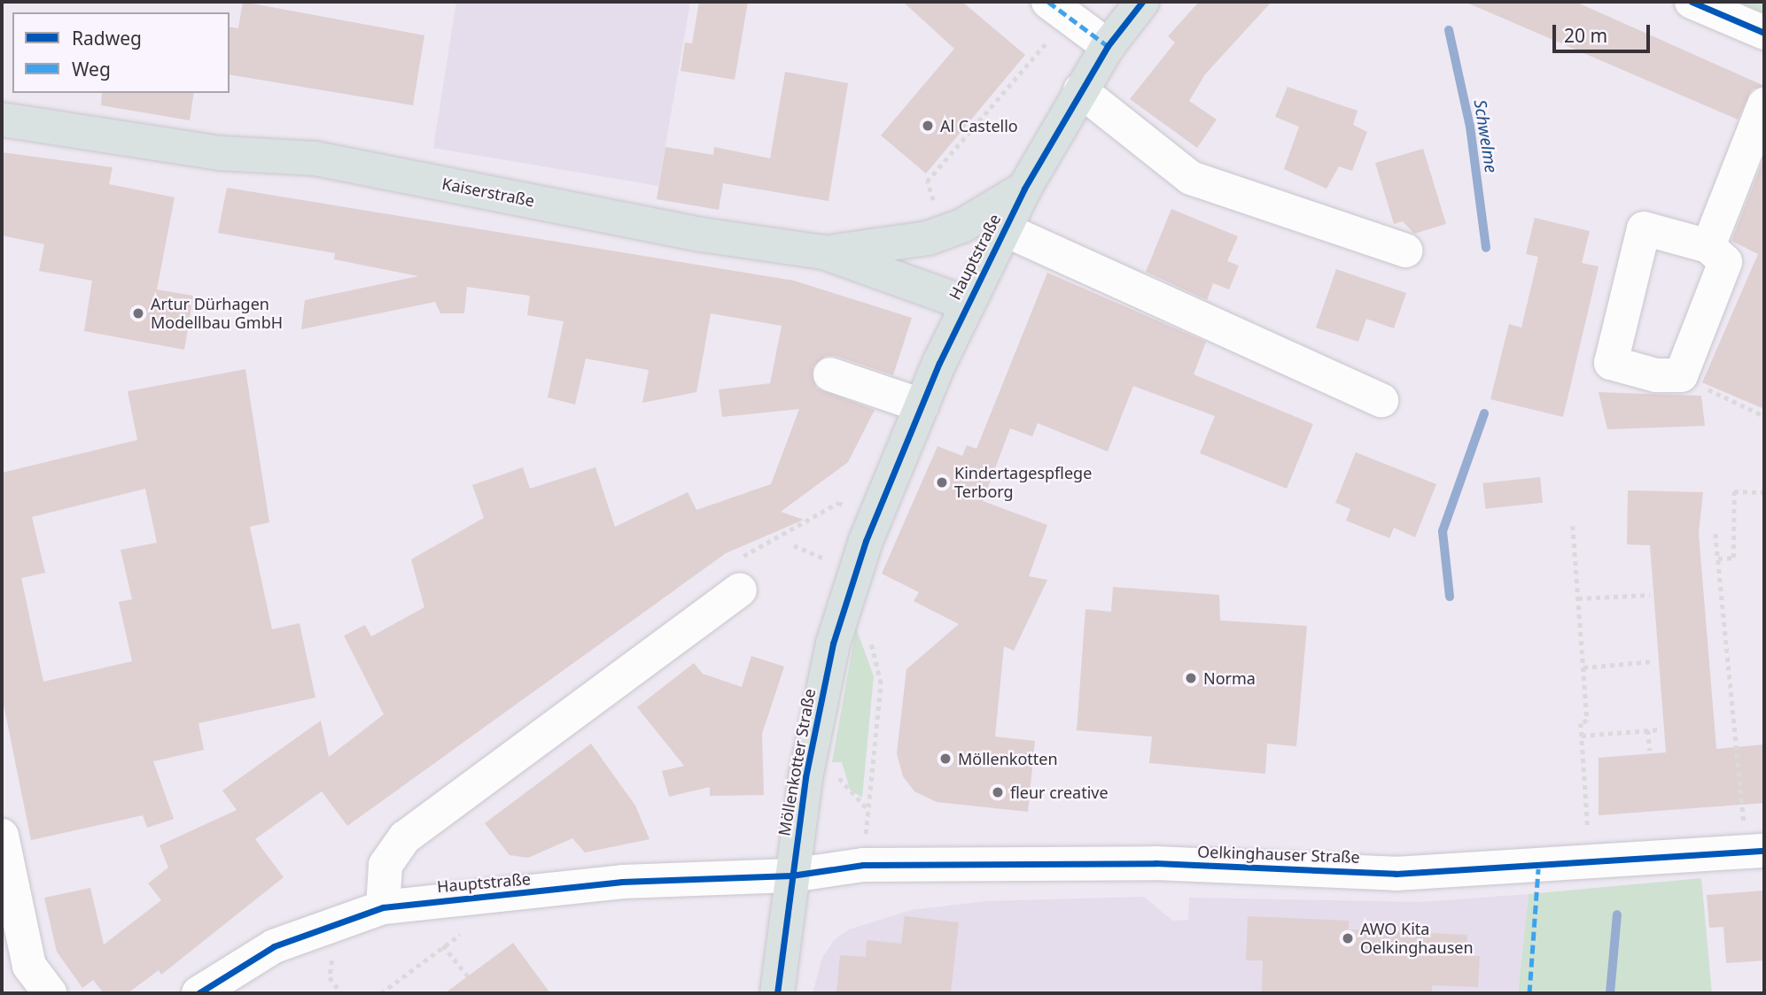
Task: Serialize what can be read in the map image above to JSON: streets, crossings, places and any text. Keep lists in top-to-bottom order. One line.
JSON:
{"streets":{"main road":["Kaiserstraße","Hauptstraße","Möllenkotter Straße"],"street":["Oelkinghauser Straße"]},"crossings":[["Kaiserstraße","Hauptstraße"],["Hauptstraße","Möllenkotter Straße"],["Hauptstraße","Oelkinghauser Straße"],["Möllenkotter Straße","Oelkinghauser Straße"]],"water":["Schwelme"],"places":["Al Castello","Artur Dürhagen Modellbau GmbH","Kindertagespflege Terborg","Norma","Möllenkotten","fleur creative","AWO Kita Oelkinghausen"],"legend":["Radweg","Weg"],"scale_bar":"20 m"}
